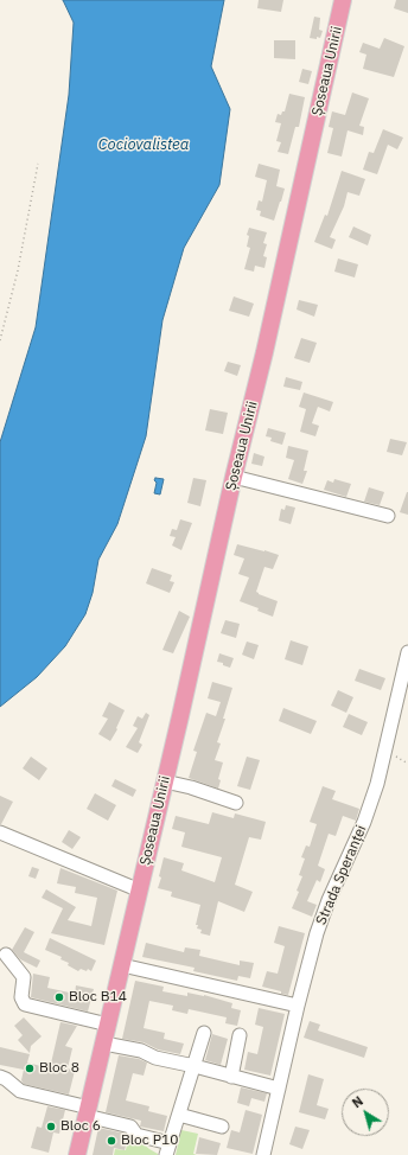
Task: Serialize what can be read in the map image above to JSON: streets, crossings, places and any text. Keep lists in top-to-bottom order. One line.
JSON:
{"streets":{"main road":["Șoseaua Unirii"],"street":["Strada Speranței"]},"water":["Cociovalistea"],"places":["Bloc B14","Bloc 8","Bloc 6","Bloc P10"],"north":"top left"}
